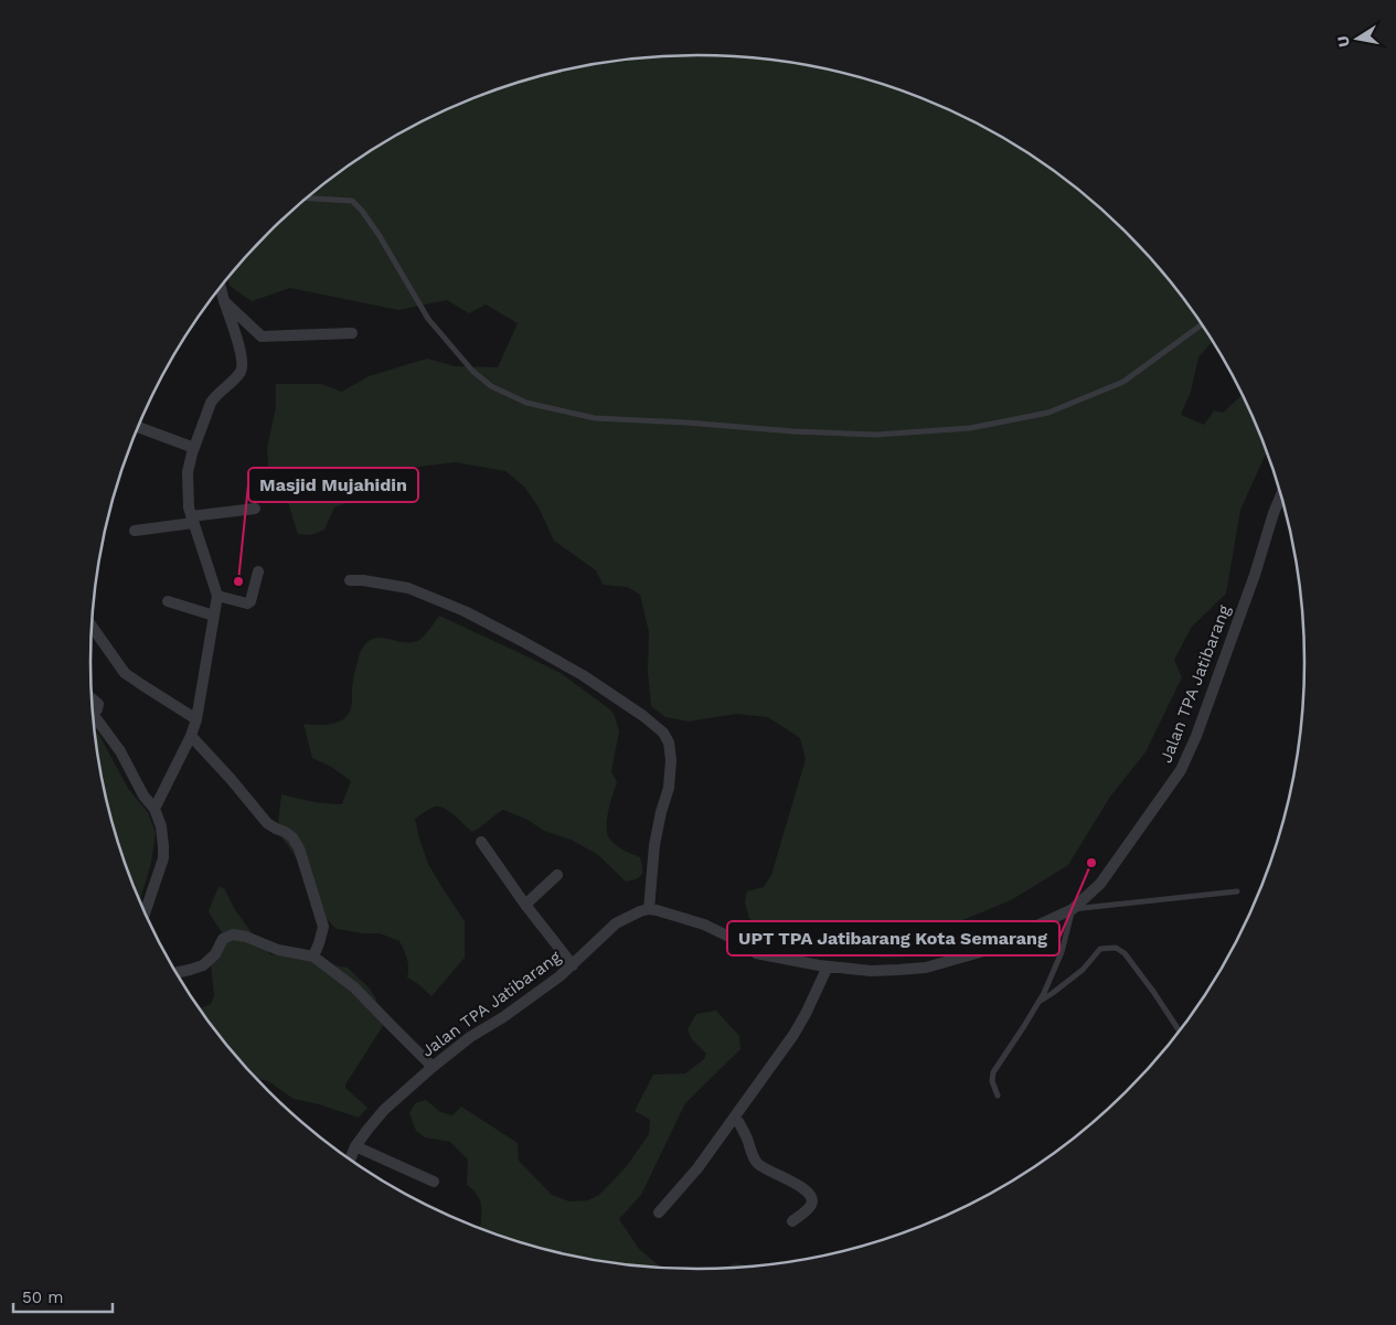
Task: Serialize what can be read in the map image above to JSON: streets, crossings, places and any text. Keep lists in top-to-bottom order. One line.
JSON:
{"streets":{"street":["Jalan TPA Jatibarang"]},"places":["Masjid Mujahidin","UPT TPA Jatibarang Kota Semarang"],"scale_bar":"50 m","north":"left"}
